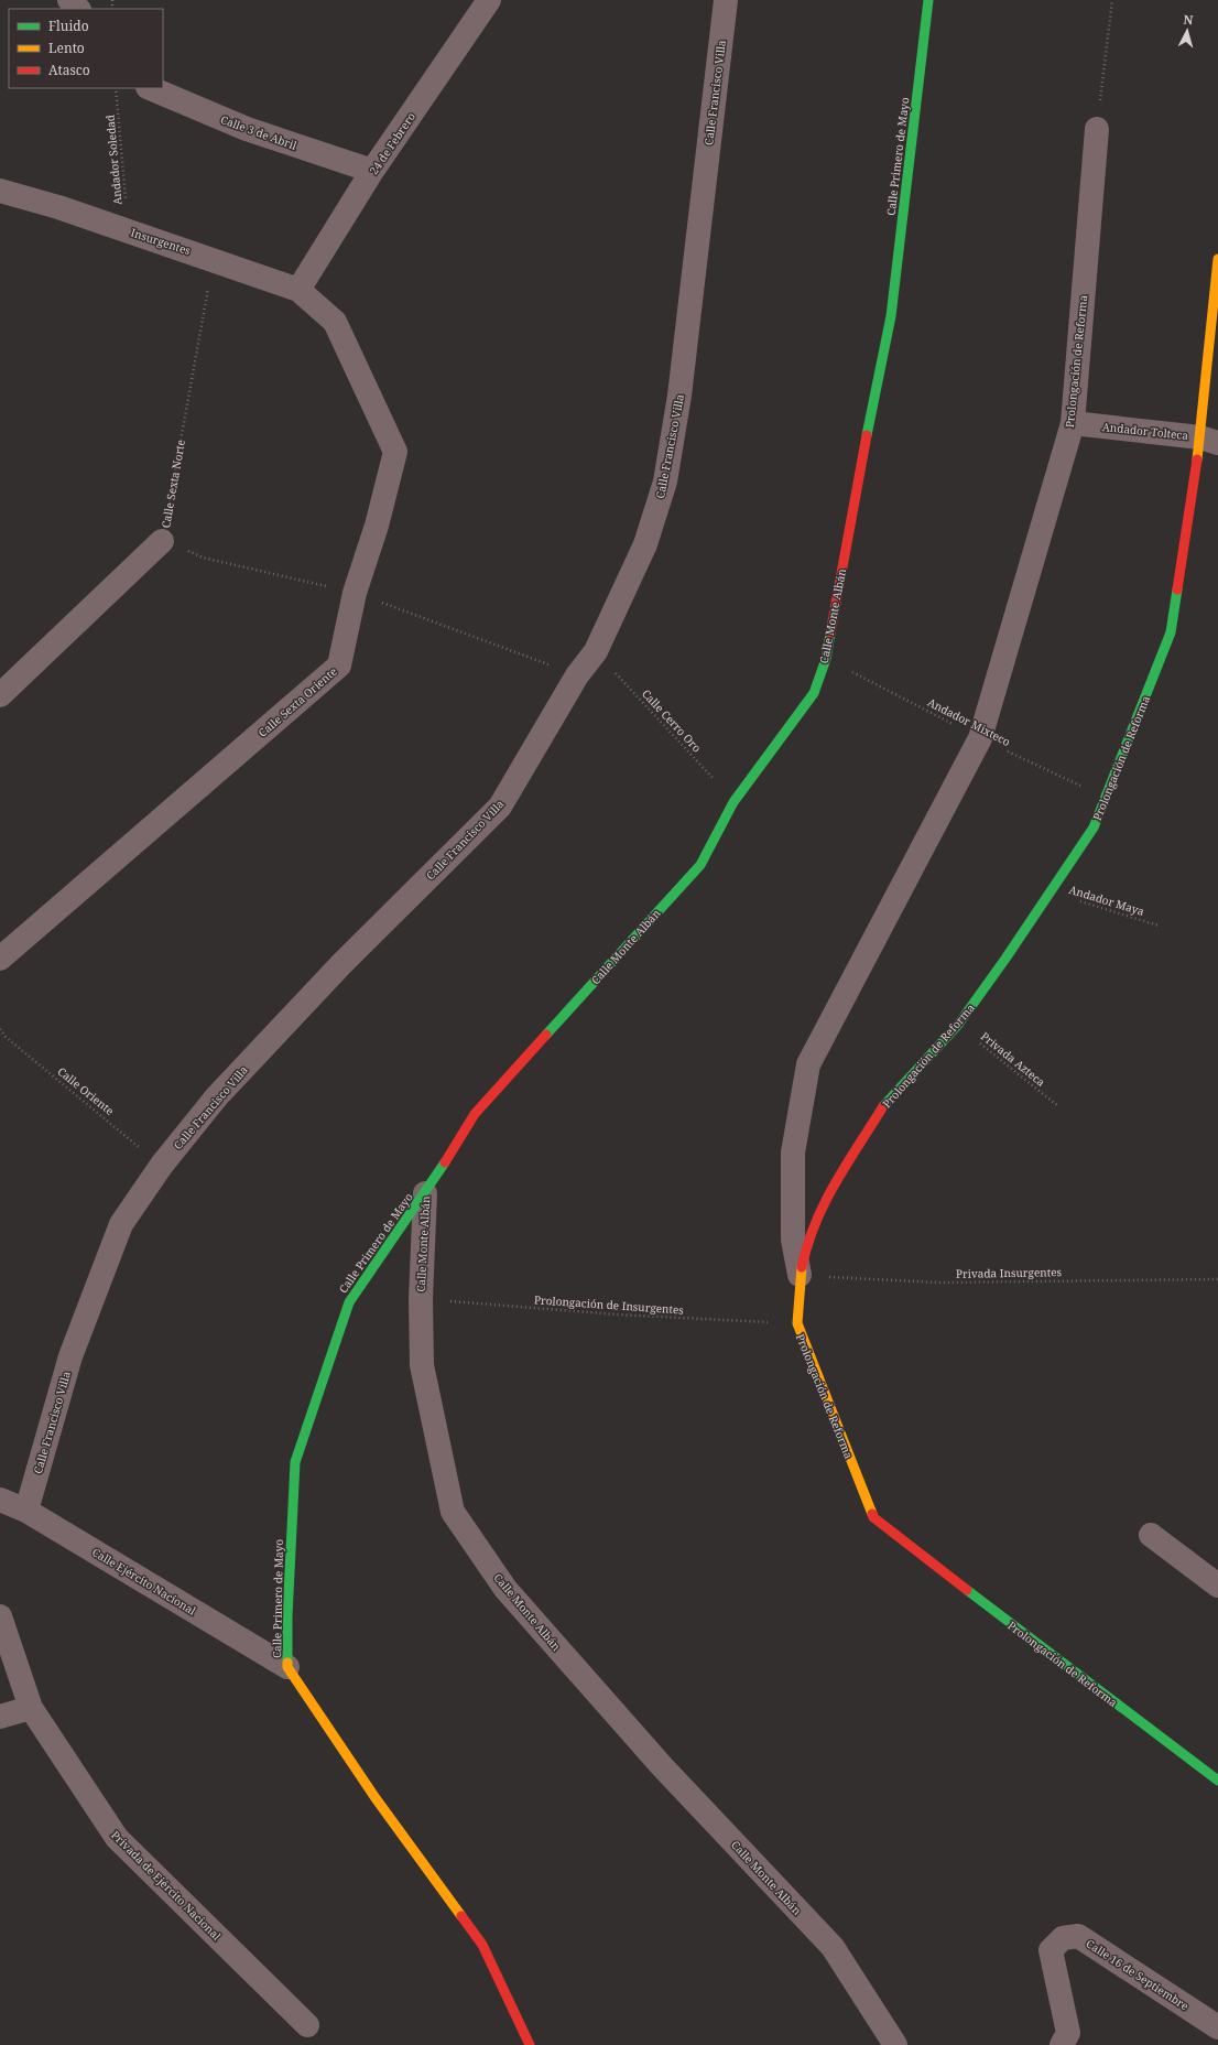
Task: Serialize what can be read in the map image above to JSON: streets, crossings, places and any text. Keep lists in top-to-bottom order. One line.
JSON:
{"streets":{"street":["Calle Francisco Villa","Calle 3 de Abril","24 de Febrero","Calle Primero de Mayo","Insurgentes","Prolongación de Reforma","Andador Tolteca","Calle Sexta Norte","Calle Monte Albán","Calle Sexta Oriente","Calle Ejército Nacional","Privada de Ejército Nacional","Calle 16 de Septiembre"],"path":["Andador Soledad","Calle Cerro Oro","Andador Mixteco","Andador Maya","Privada Azteca","Calle Oriente","Privada Insurgentes","Prolongación de Insurgentes"]},"crossings":[["Calle Francisco Villa","Calle Cerro Oro"],["Calle Francisco Villa","Calle Oriente"],["Calle Francisco Villa","Calle Ejército Nacional"],["Calle 3 de Abril","24 de Febrero"],["24 de Febrero","Insurgentes"],["24 de Febrero","Calle Sexta Oriente"],["Calle Primero de Mayo","Calle Monte Albán"],["Calle Primero de Mayo","Calle Ejército Nacional"],["Andador Soledad","Insurgentes"],["Insurgentes","Calle Sexta Norte"],["Insurgentes","Calle Sexta Oriente"],["Prolongación de Reforma","Andador Tolteca"],["Prolongación de Reforma","Andador Mixteco"],["Prolongación de Reforma","Andador Maya"],["Prolongación de Reforma","Privada Azteca"],["Prolongación de Reforma","Privada Insurgentes"],["Prolongación de Reforma","Prolongación de Insurgentes"],["Calle Monte Albán","Calle Cerro Oro"],["Calle Monte Albán","Andador Mixteco"],["Calle Monte Albán","Prolongación de Insurgentes"]],"legend":["Fluido","Lento","Atasco"],"north":"top"}
